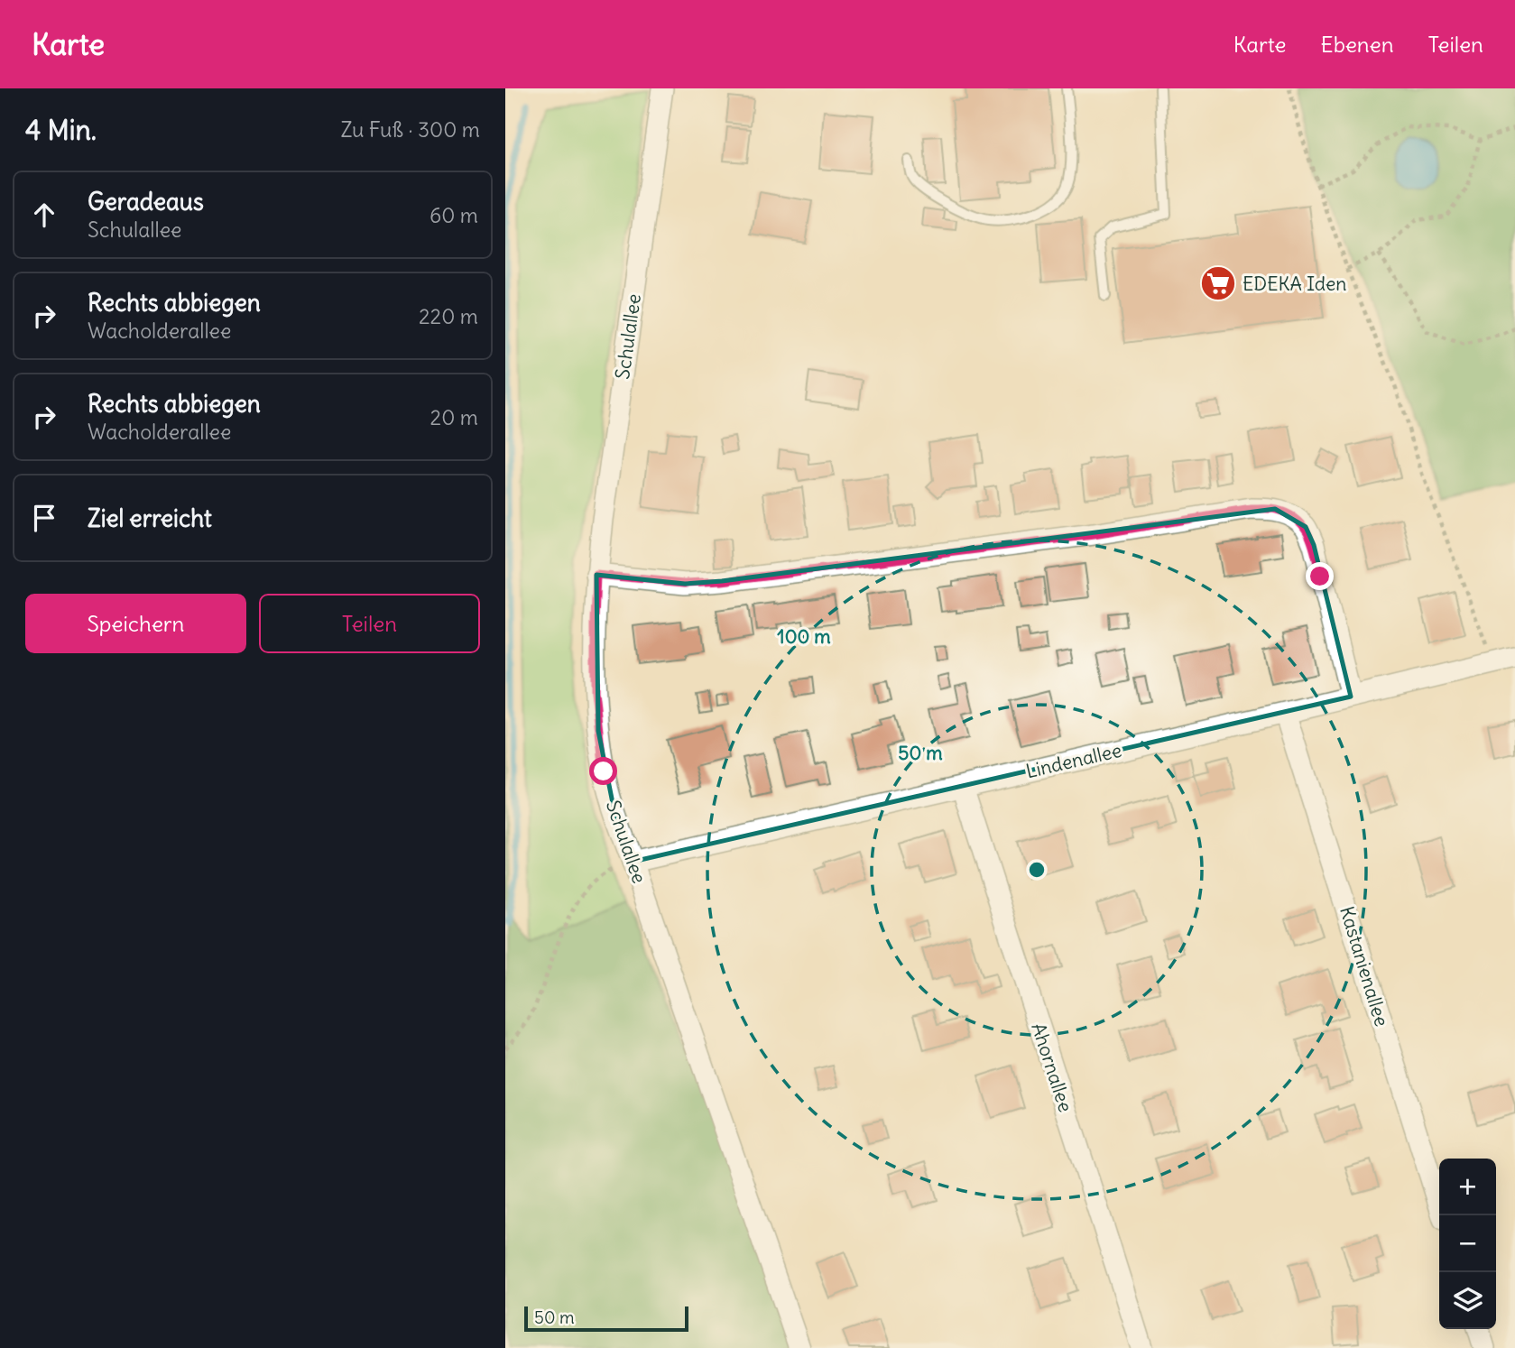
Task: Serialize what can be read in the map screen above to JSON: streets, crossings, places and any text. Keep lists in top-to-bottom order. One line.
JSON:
{"streets":{"street":["Schulallee","Lindenallee","Kastanienallee","Ahornallee"]},"crossings":[["Schulallee","Lindenallee"],["Lindenallee","Kastanienallee"],["Lindenallee","Ahornallee"]],"places":{"supermarket":["EDEKA Iden"]},"scale_bar":"50 m","page":{"header":"Karte","nav":["Karte","Ebenen","Teilen"],"heading":["4 Min.","Zu Fuß · 300 m"],"list":[["Geradeaus","Schulallee","60 m"],["Rechts abbiegen","Wacholderallee","220 m"],["Rechts abbiegen","Wacholderallee","20 m"],"Ziel erreicht"],"buttons":["Speichern","Teilen"],"map_buttons":["+","−"],"scale":"50 m"},"rings":["100 m","50 m"]}
